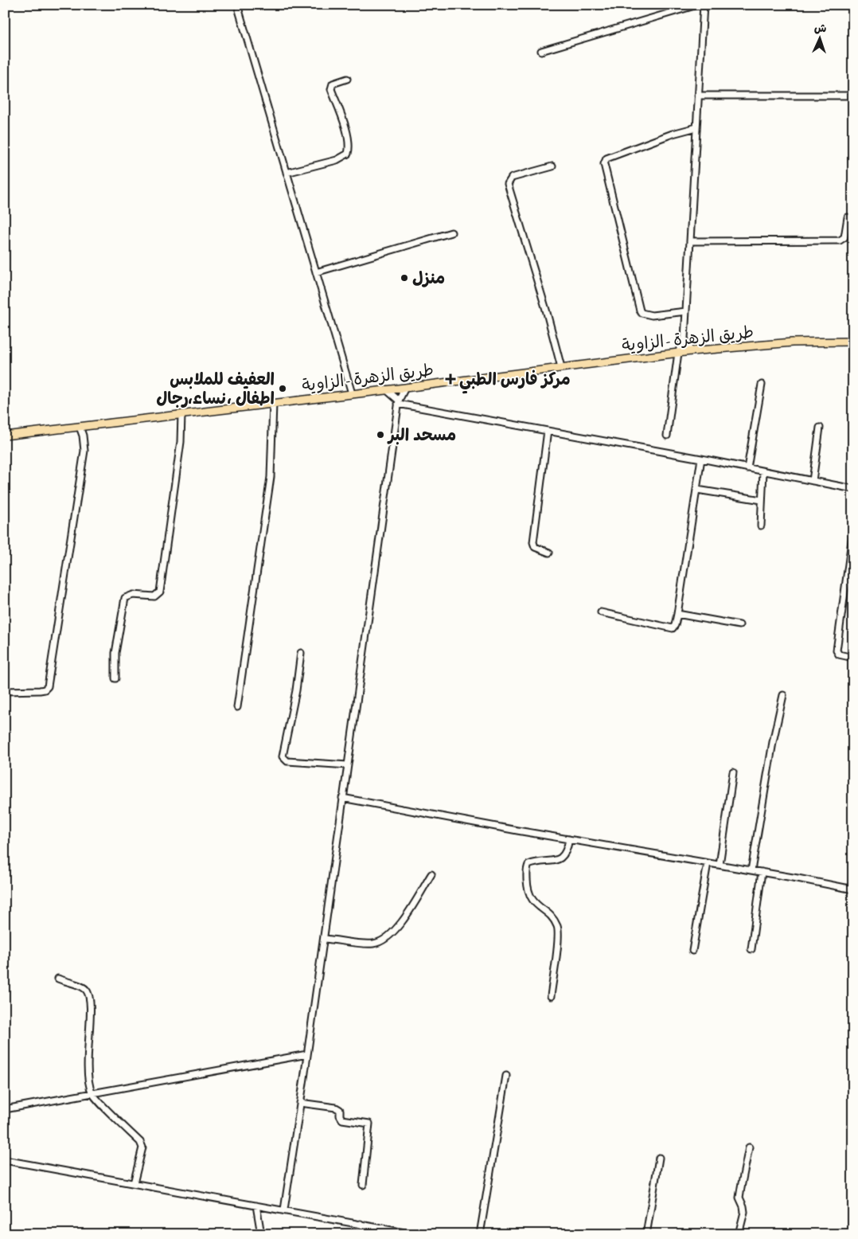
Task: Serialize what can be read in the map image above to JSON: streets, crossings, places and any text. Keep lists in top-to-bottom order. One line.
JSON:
{"streets":{"main road":["طريق الزهرة -الزاوية"]},"places":{"other":["منزل","العفيف للملابس اطفال ،نساء،رجال","مسحد البر"],"health":["مركز فارس الطبي"]},"north":"top"}
